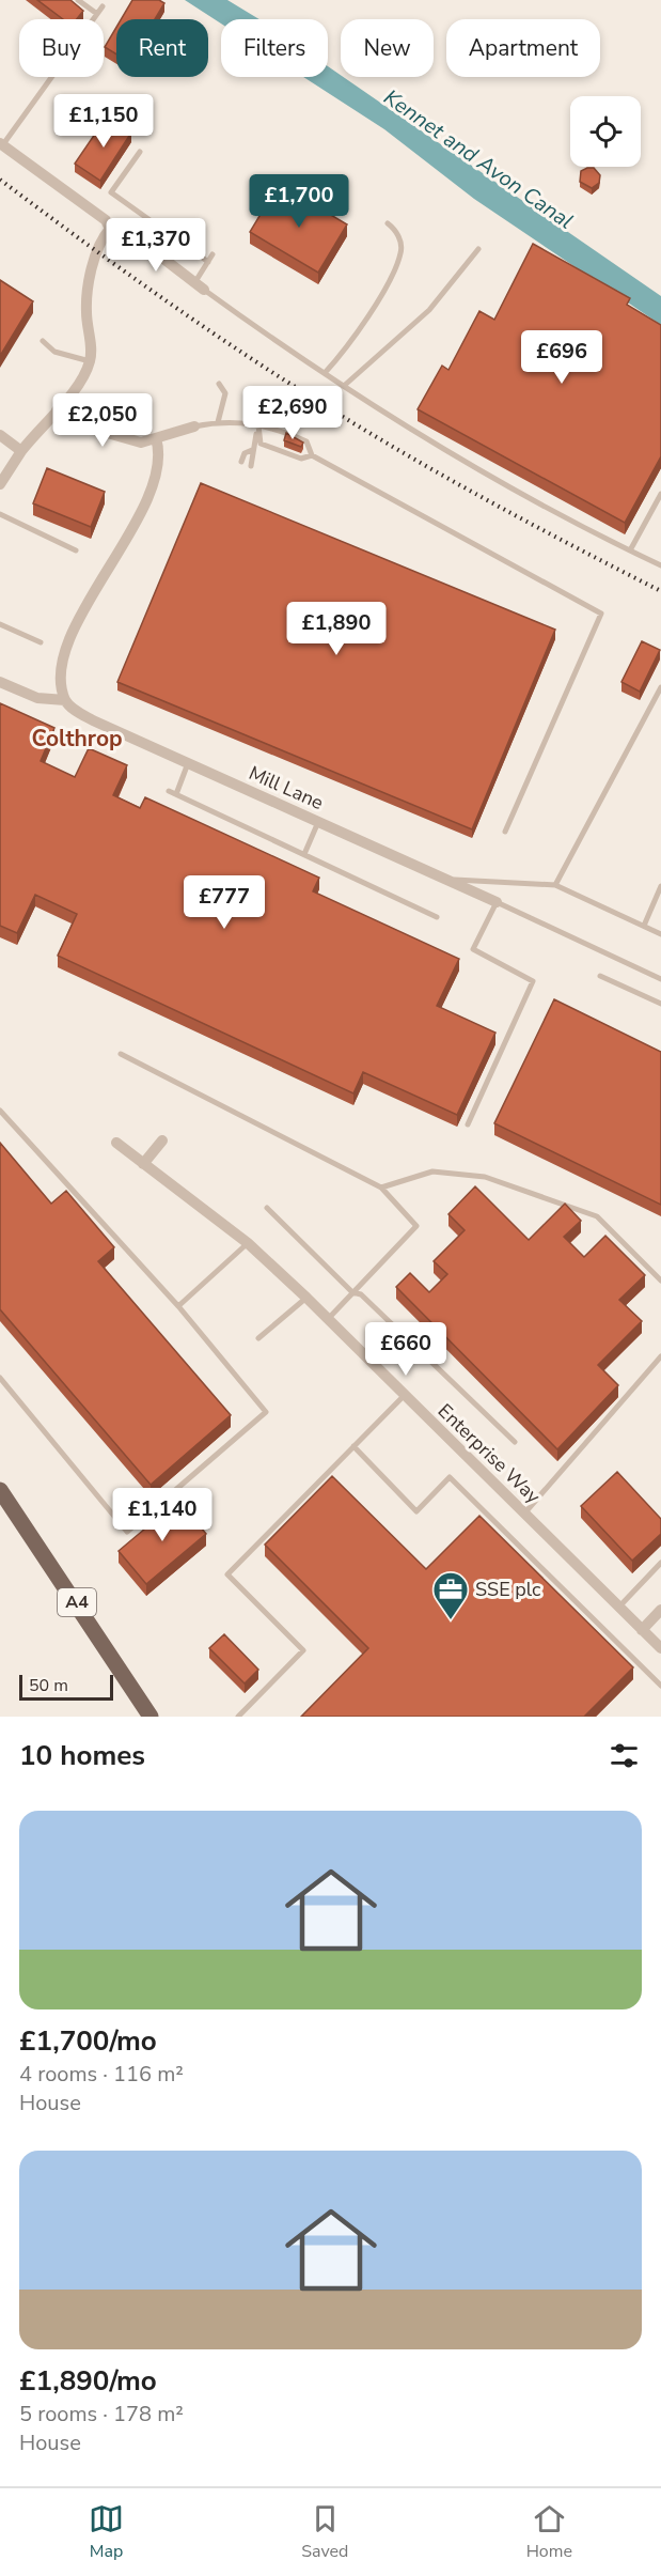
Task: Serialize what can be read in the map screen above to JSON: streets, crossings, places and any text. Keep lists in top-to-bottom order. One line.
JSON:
{"streets":{"main road":["A4"],"street":["Mill Lane","Enterprise Way"]},"districts":["Colthrop"],"water":["Kennet and Avon Canal"],"places":{"office":["SSE plc"]},"scale_bar":"50 m","page":{"chip":["Buy","Rent","Filters","New","Apartment"],"price":["£1,150","£1,700","£1,370","£696","£2,690","£2,050","£1,890","£777","£660","£1,140"],"scale":"50 m","heading":"10 homes","list":[{"name":"£1,700/mo","note":"4 rooms · 116 m² · House"},{"name":"£1,890/mo","note":"5 rooms · 178 m² · House"}],"tabs":["Map","Saved","Home"]}}
